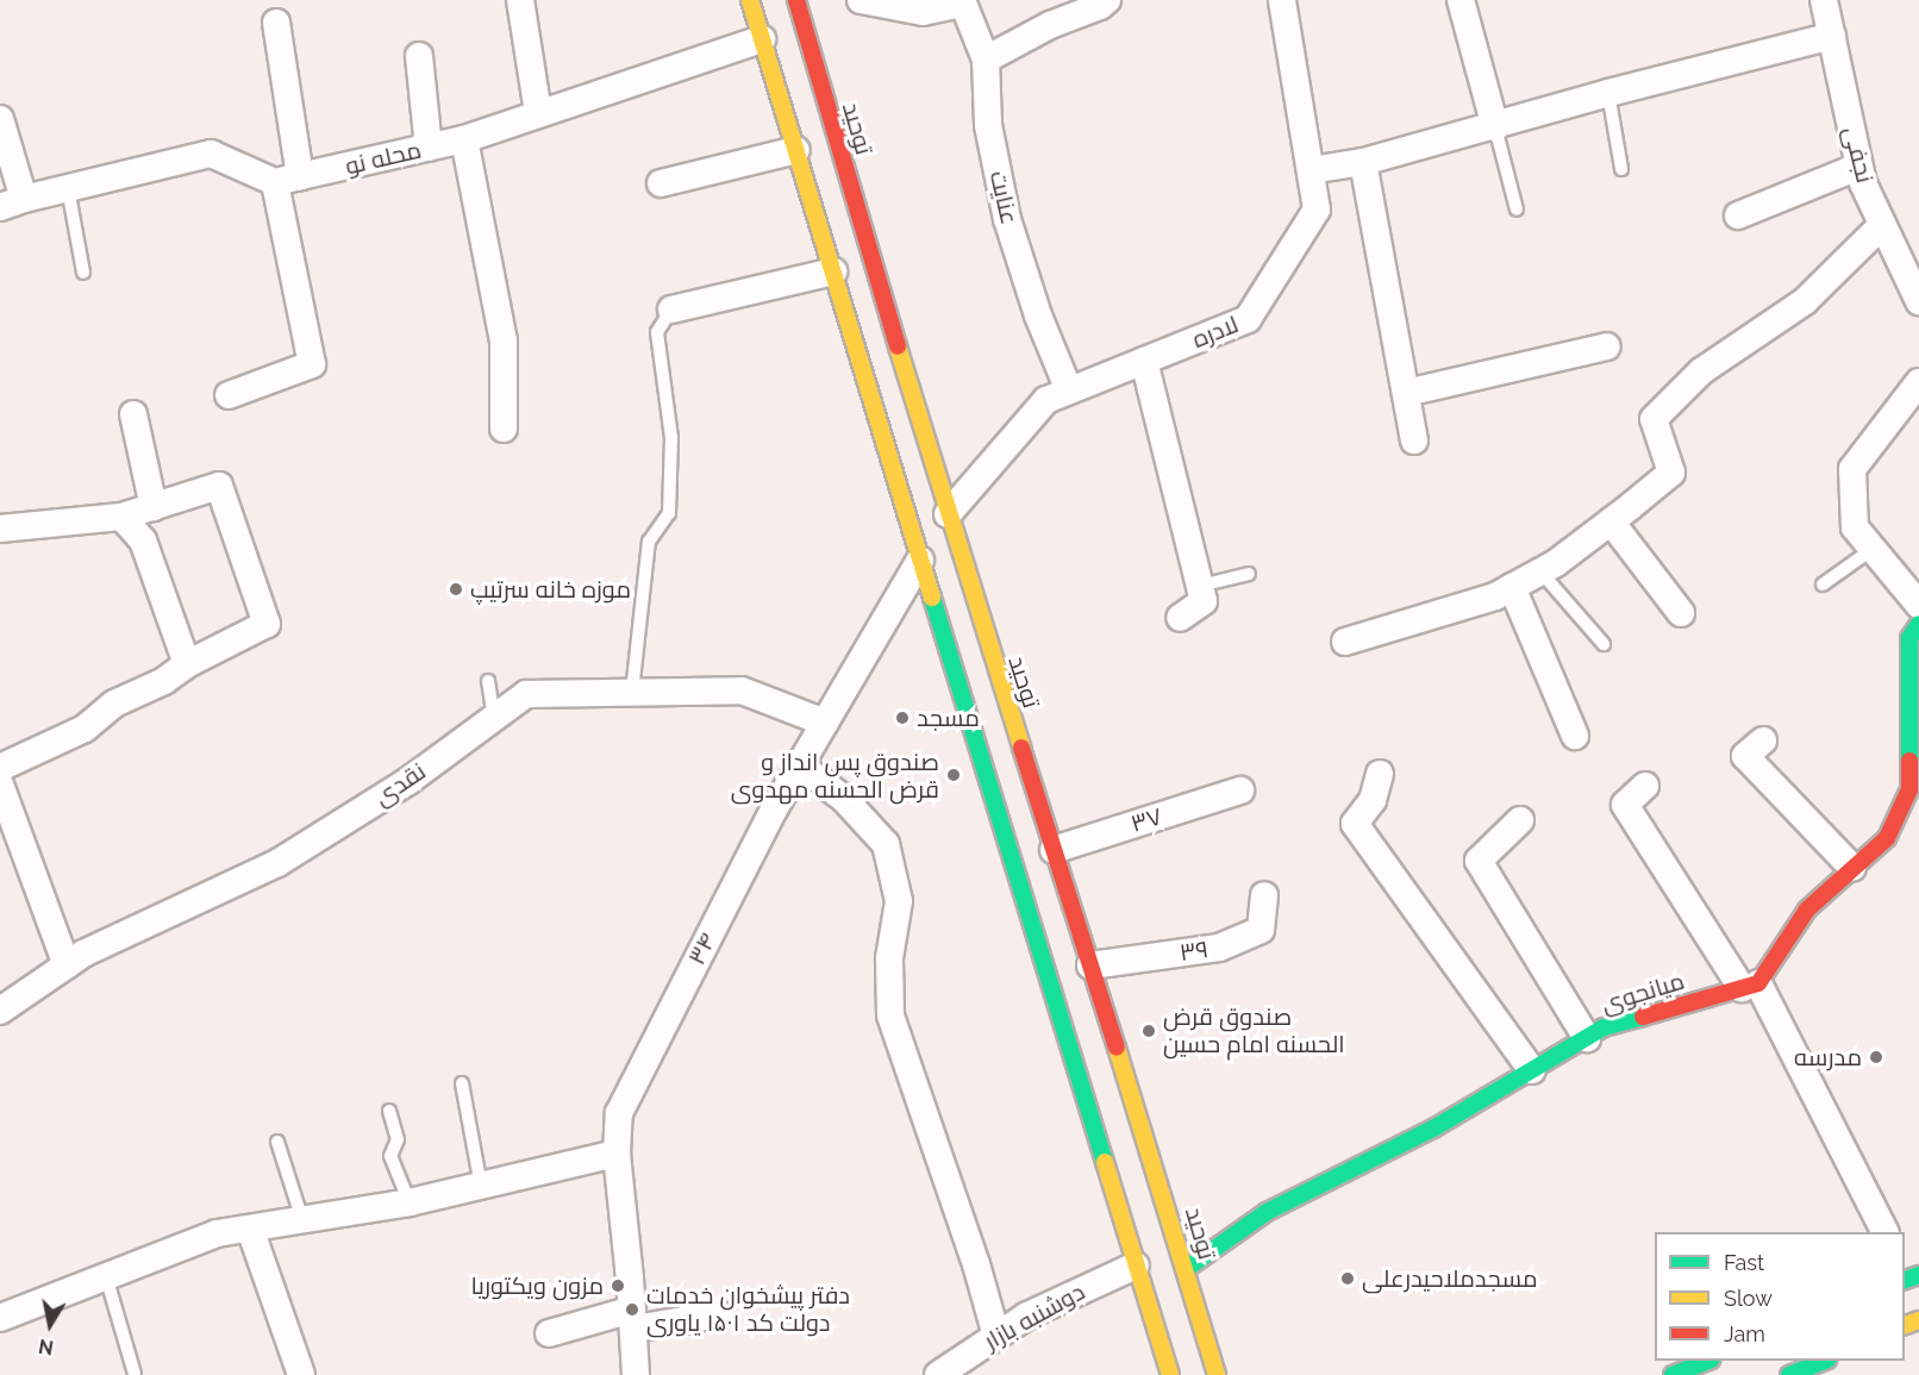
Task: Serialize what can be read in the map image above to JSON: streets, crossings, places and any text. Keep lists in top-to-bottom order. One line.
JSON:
{"streets":{"main road":["توحید","میانجوی"],"street":["نجفی","محله نو","عنایت","لادره","نقدی","۳۷","۳۴","۳۹","دوشنبه بازار"]},"crossings":[["توحید","محله نو"],["توحید","لادره"],["توحید","۳۷"],["توحید","۳۴"],["توحید","۳۹"],["توحید","میانجوی"],["توحید","دوشنبه بازار"],["عنایت","لادره"],["نقدی","۳۴"]],"places":["موزه خانه سرتیپ","مسجد","صندوق پس انداز و قرض الحسنه مهدوی","صندوق قرض الحسنه امام حسین","مدرسه","مسجدملاحیدرعلی","مزون ویکتوریا","دفتر پیشخوان خدمات دولت کد ۱۵۰۱ یاوری"],"legend":["Fast","Slow","Jam"],"north":"bottom"}
